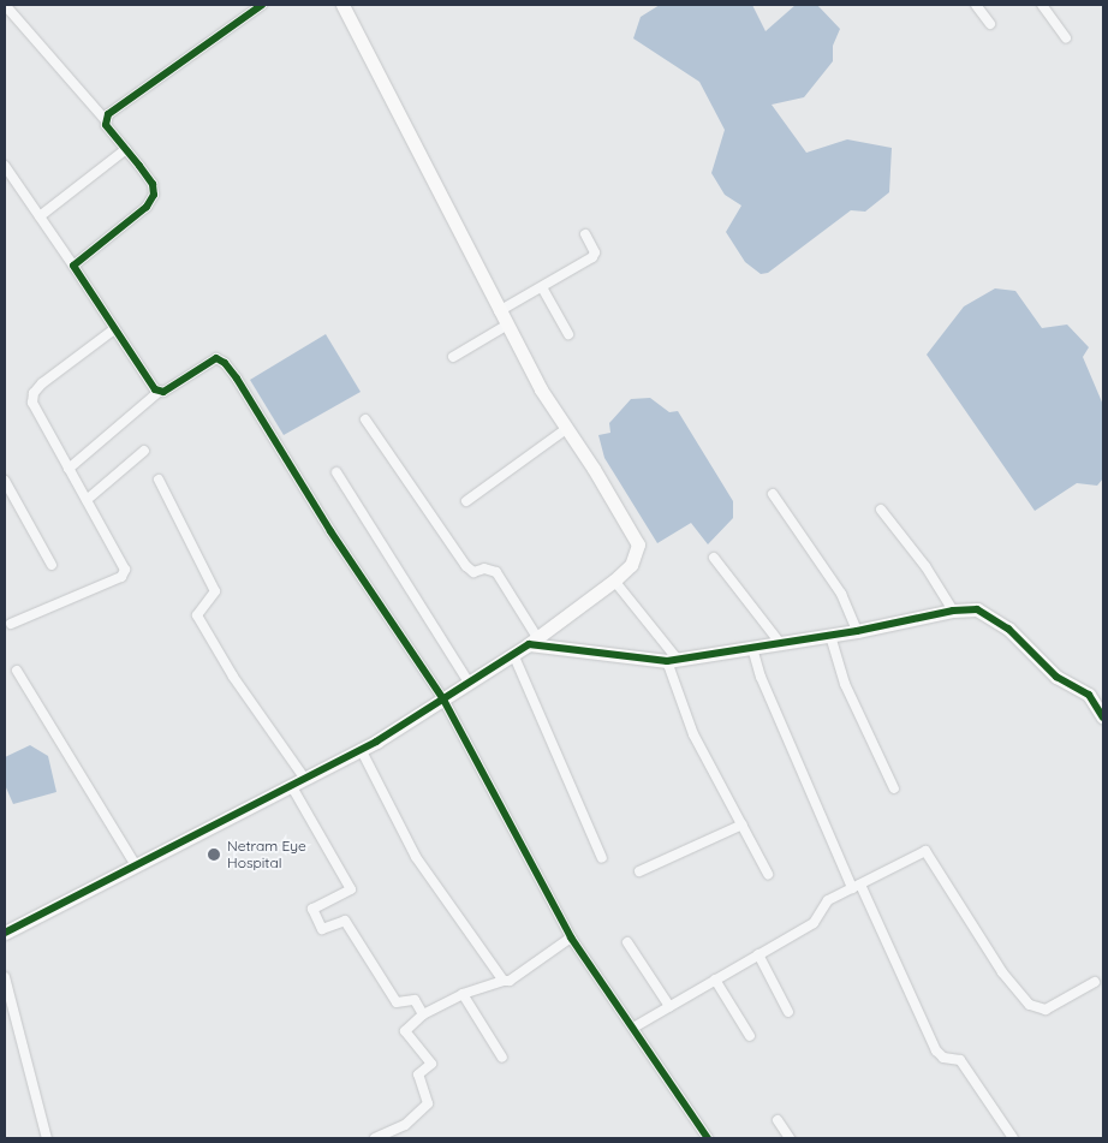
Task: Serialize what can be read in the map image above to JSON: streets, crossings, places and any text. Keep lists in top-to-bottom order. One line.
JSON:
{"places":["Netram Eye Hospital"]}
